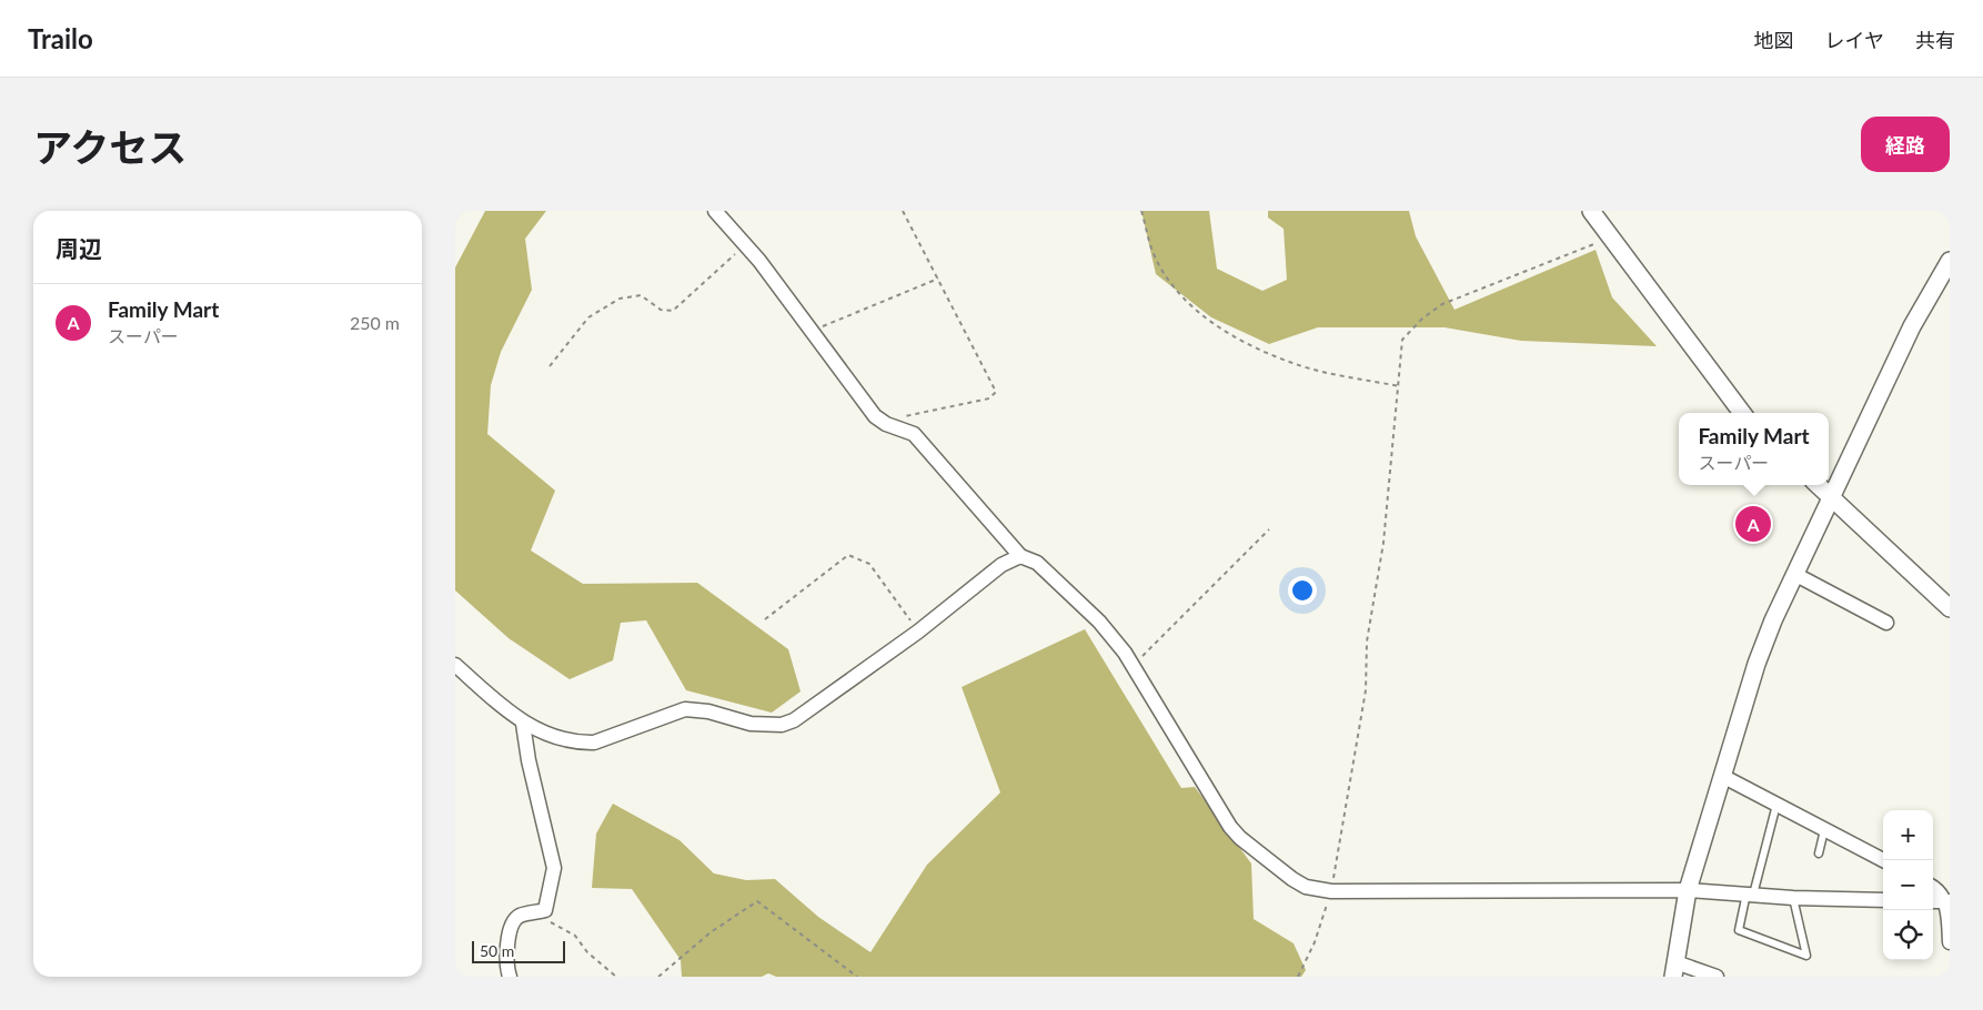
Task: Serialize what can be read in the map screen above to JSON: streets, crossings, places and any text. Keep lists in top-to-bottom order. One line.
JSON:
{"scale_bar":"50 m","page":{"header":"Trailo","nav":["地図","レイヤ","共有"],"title":"アクセス","buttons":"経路","heading":"周辺","list":[{"mark":"A","name":"Family Mart","note":"スーパー","value":"250 m"}],"popup":["Family Mart","スーパー"],"pins":"A","map_buttons":["+","−"],"scale":"50 m"}}
